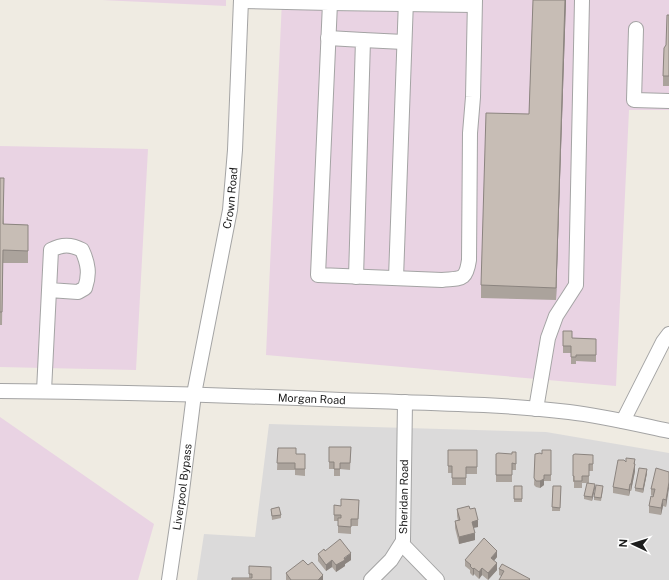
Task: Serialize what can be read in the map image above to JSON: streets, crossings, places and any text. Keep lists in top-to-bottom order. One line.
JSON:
{"streets":{"street":["Crown Road","Morgan Road","Liverpool Bypass","Sheridan Road"]},"crossings":[["Crown Road","Morgan Road"],["Crown Road","Liverpool Bypass"],["Morgan Road","Liverpool Bypass"],["Morgan Road","Sheridan Road"]],"north":"left"}
